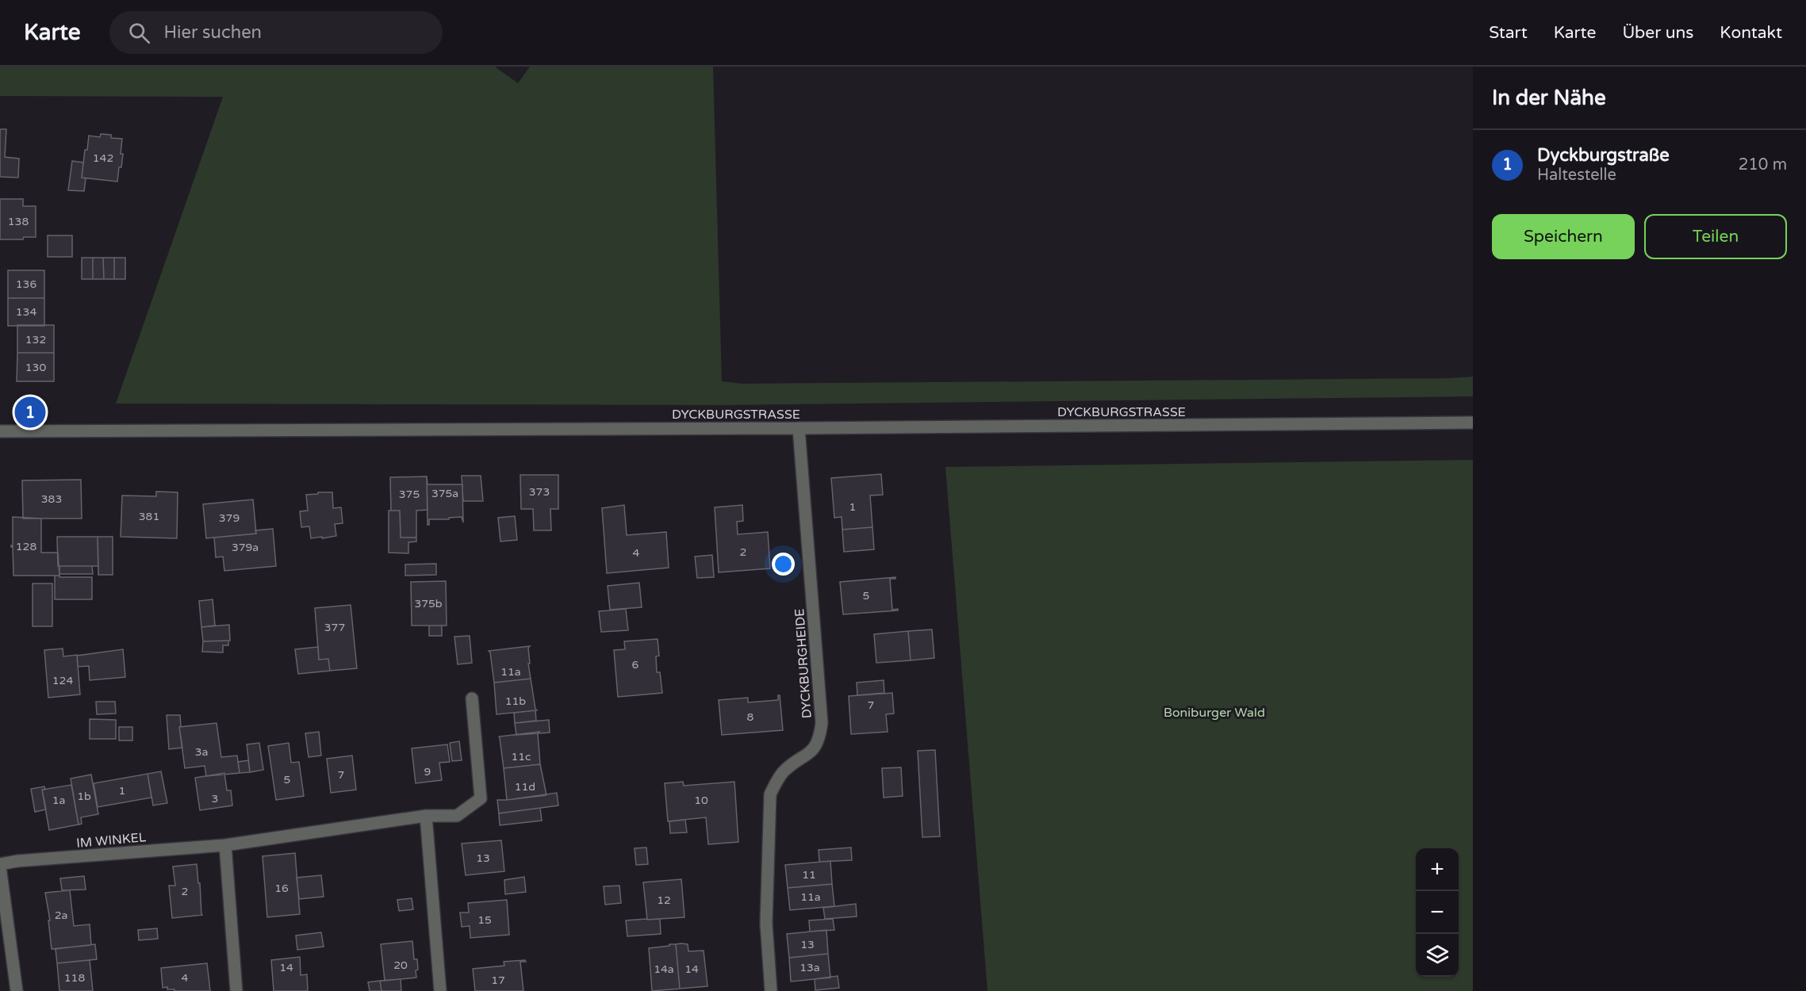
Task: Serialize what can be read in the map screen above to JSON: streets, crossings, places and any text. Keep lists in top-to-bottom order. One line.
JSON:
{"streets":{"street":["DYCKBURGSTRASSE","DYCKBURGHEIDE","IM WINKEL"]},"crossings":[["DYCKBURGSTRASSE","DYCKBURGHEIDE"]],"parks":["Boniburger Wald"],"house_numbers":["142","138","136","134","132","130","373","375a","375","383","1","381","379","128","379a","2","4","5","375b","377","6","11a","124","11b","7","8","3a","11c","9","7","5","11d","1","1b","3","1a","10","13","11","16","2","11a","12","2a","15","13","20","14","13a","14a","14","118","4","17"],"page":{"header":"Karte","search":"Hier suchen","nav":["Start","Karte","Über uns","Kontakt"],"heading":"In der Nähe","list":[{"mark":"1","name":"Dyckburgstraße","note":"Haltestelle","value":"210 m"}],"buttons":["Speichern","Teilen"],"pins":"1","map_buttons":["+","−"]}}
